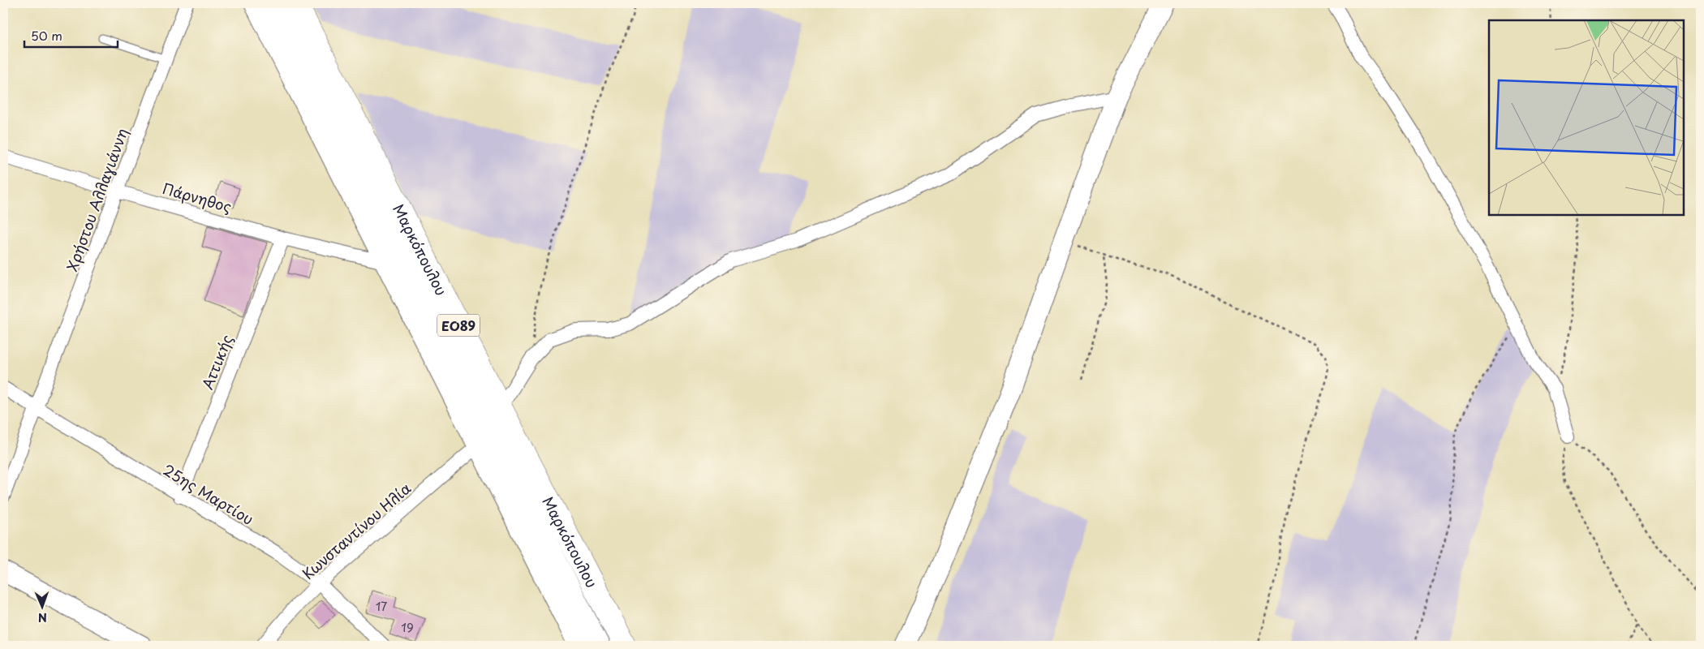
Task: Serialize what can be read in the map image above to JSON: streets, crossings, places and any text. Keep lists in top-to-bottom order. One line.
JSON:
{"streets":{"highway":["Μαρκόπουλου","ΕΟ89"],"street":["Πάρνηθος","Χρήστου Αλλαγιάννη","Αττικής","25ης Μαρτίου","Κωνσταντίνου Ηλία"]},"crossings":[["Πάρνηθος","Χρήστου Αλλαγιάννη"],["Πάρνηθος","Αττικής"],["Χρήστου Αλλαγιάννη","25ης Μαρτίου"],["Αττικής","25ης Μαρτίου"],["25ης Μαρτίου","Κωνσταντίνου Ηλία"]],"house_numbers":["17","19"],"scale_bar":"50 m","north":"bottom"}
